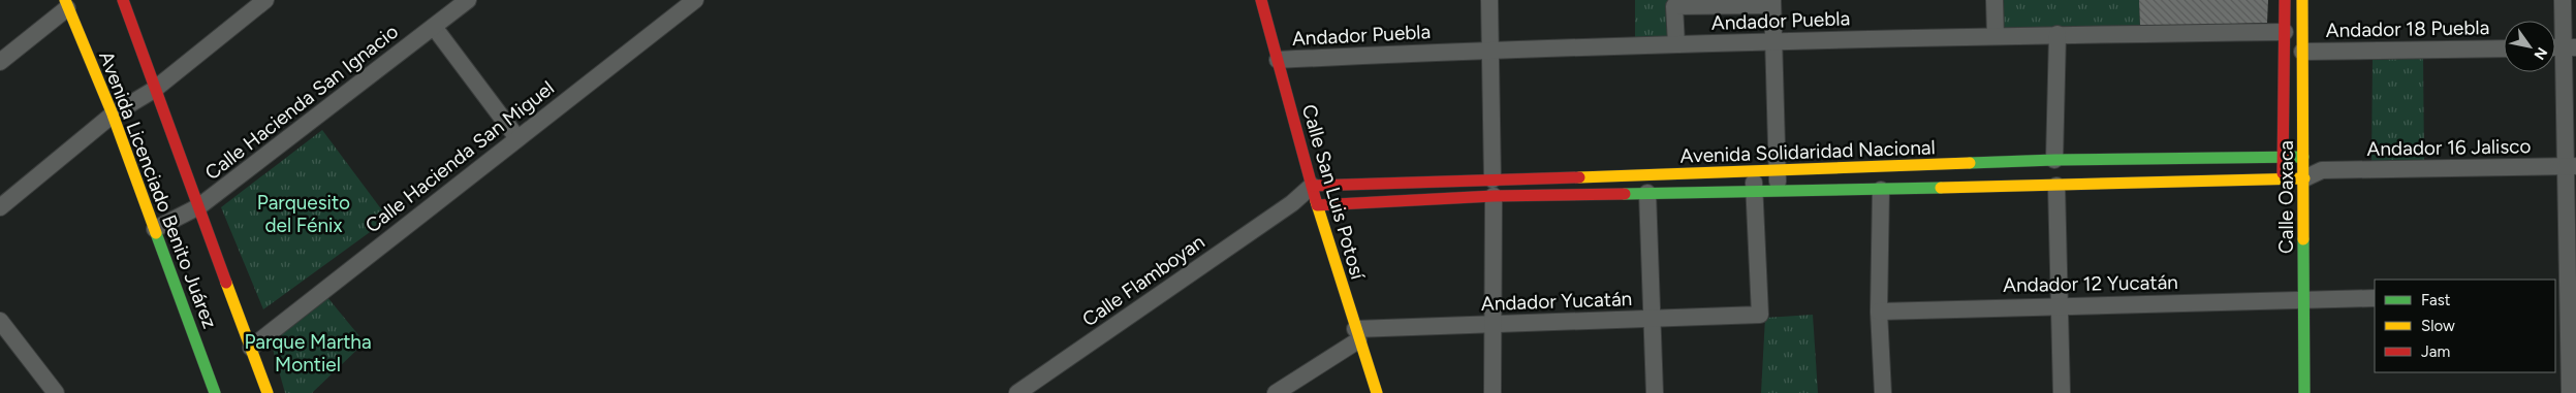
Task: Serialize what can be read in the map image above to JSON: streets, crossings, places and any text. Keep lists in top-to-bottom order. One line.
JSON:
{"streets":{"main road":["Avenida Solidaridad Nacional","Avenida Licenciado Benito Juárez","Calle San Luis Potosí","Calle Oaxaca"],"street":["Andador Puebla","Andador 18 Puebla","Calle Hacienda San Ignacio","Andador 16 Jalisco","Calle Hacienda San Miguel","Calle Flamboyan","Andador 12 Yucatán","Andador Yucatán"]},"crossings":[["Andador Puebla","Calle San Luis Potosí"],["Andador Puebla","Calle Oaxaca"],["Andador 18 Puebla","Calle Oaxaca"],["Calle Hacienda San Ignacio","Avenida Licenciado Benito Juárez"],["Andador 16 Jalisco","Avenida Solidaridad Nacional"],["Andador 16 Jalisco","Calle Oaxaca"],["Avenida Solidaridad Nacional","Calle San Luis Potosí"],["Avenida Solidaridad Nacional","Calle Oaxaca"],["Avenida Solidaridad Nacional","Calle Flamboyan"],["Avenida Solidaridad Nacional","Andador Yucatán"],["Calle Hacienda San Miguel","Avenida Licenciado Benito Juárez"],["Calle San Luis Potosí","Calle Flamboyan"],["Calle San Luis Potosí","Andador Yucatán"],["Calle Oaxaca","Andador 12 Yucatán"]],"parks":["Parquesito del Fénix","Parque Martha Montiel"],"legend":["Fast","Slow","Jam"],"north":"bottom right"}
